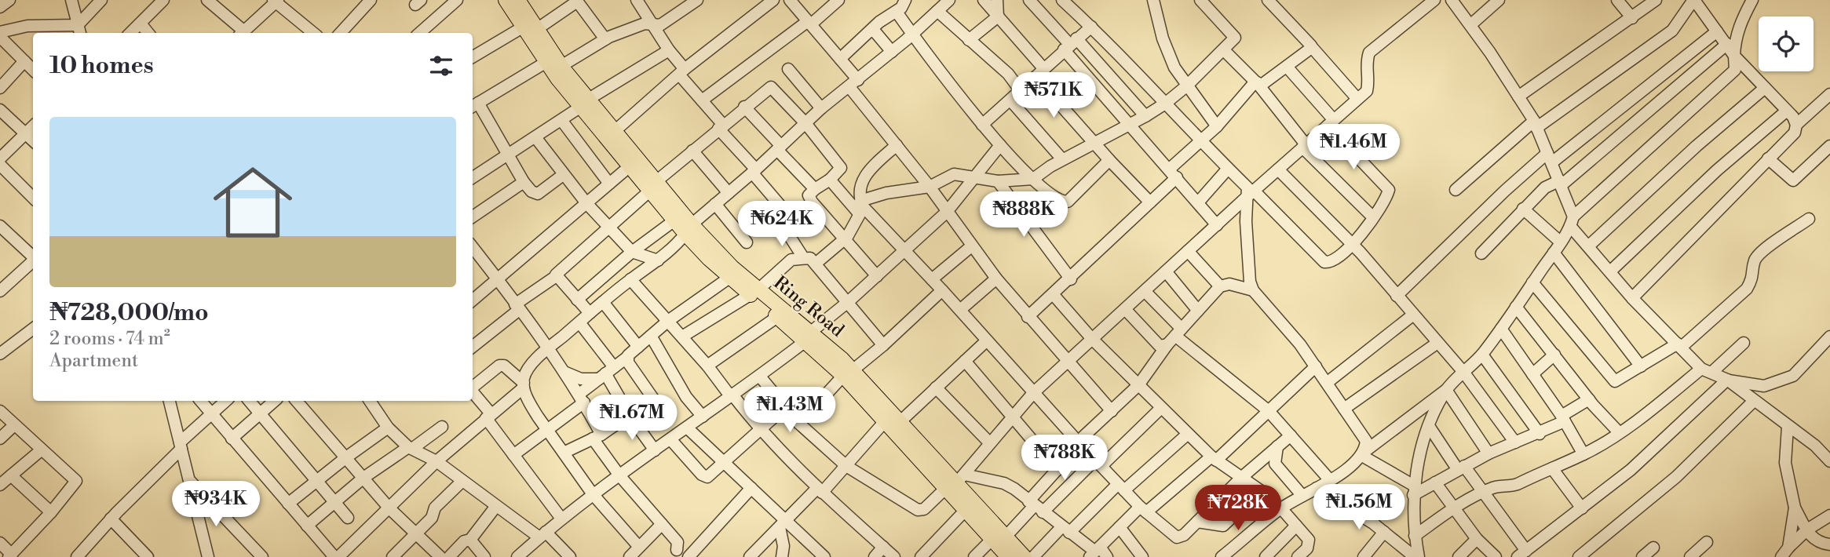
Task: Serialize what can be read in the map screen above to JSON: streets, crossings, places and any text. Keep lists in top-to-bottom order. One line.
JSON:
{"streets":{"main road":["Ring Road"]},"page":{"heading":"10 homes","price":["₦571K","₦1.46M","₦888K","₦624K","₦1.43M","₦1.67M","₦788K","₦934K","₦1.56M","₦728K"],"list":[{"name":"₦728,000/mo","note":"2 rooms · 74 m² · Apartment"}]}}
